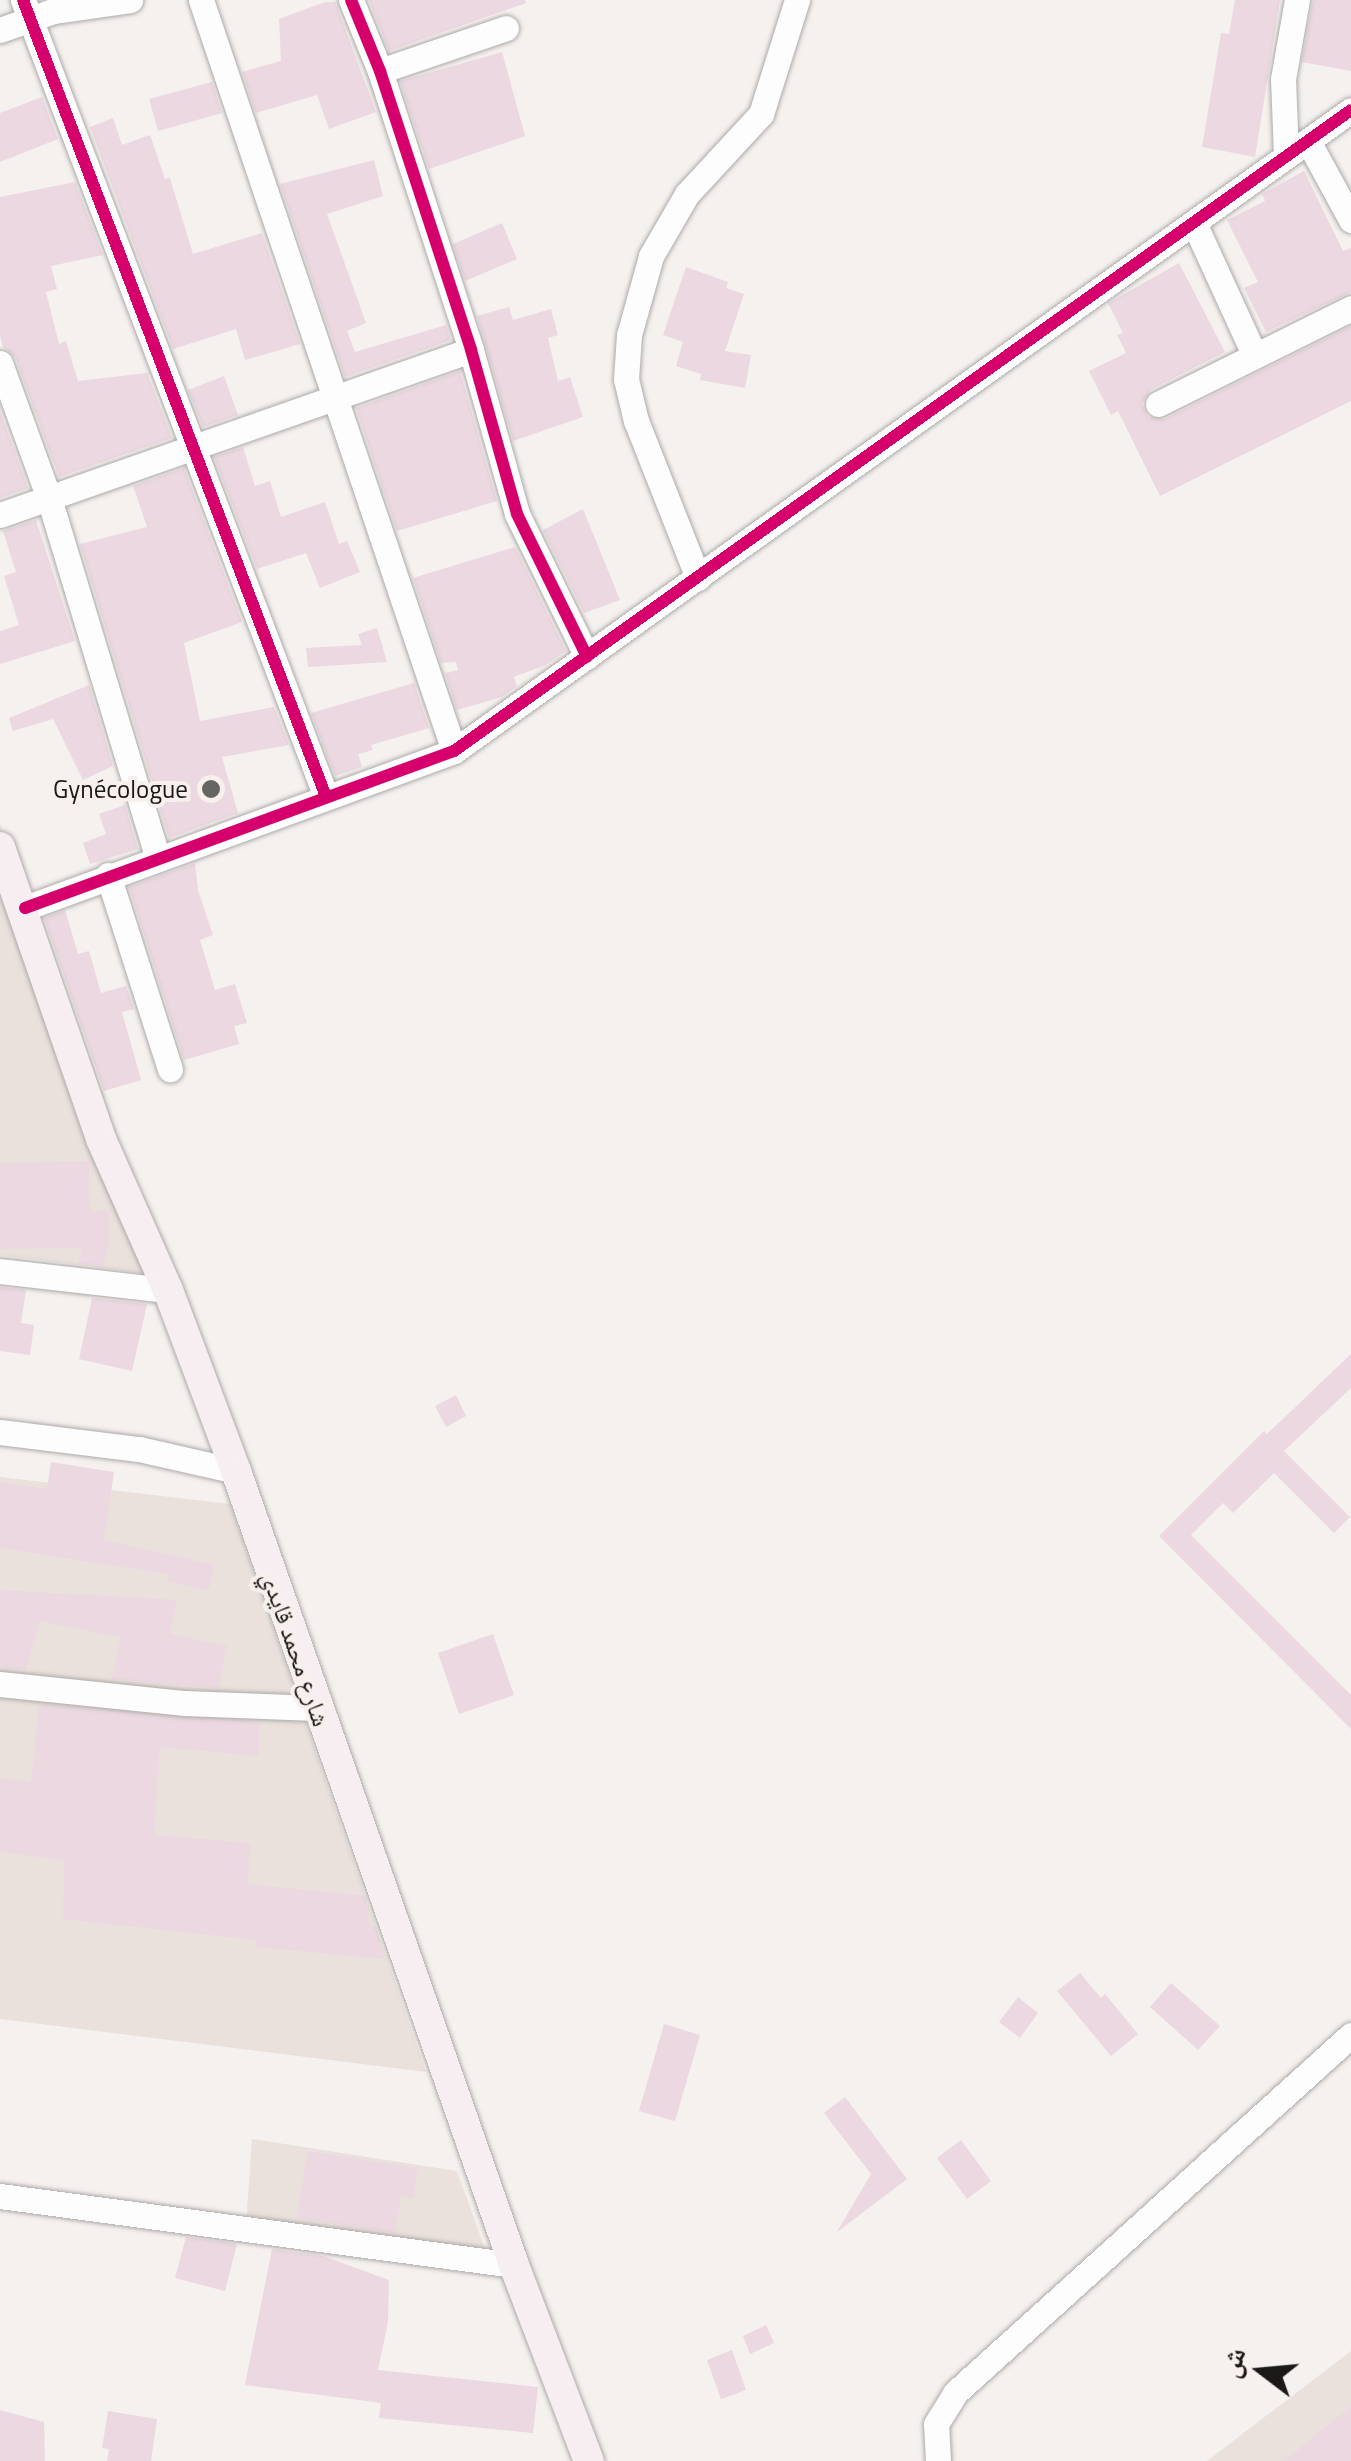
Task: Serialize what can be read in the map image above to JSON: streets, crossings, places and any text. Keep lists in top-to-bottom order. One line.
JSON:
{"streets":{"main road":["شارع محمد قايدي"]},"places":["Gynécologue"],"north":"left"}
